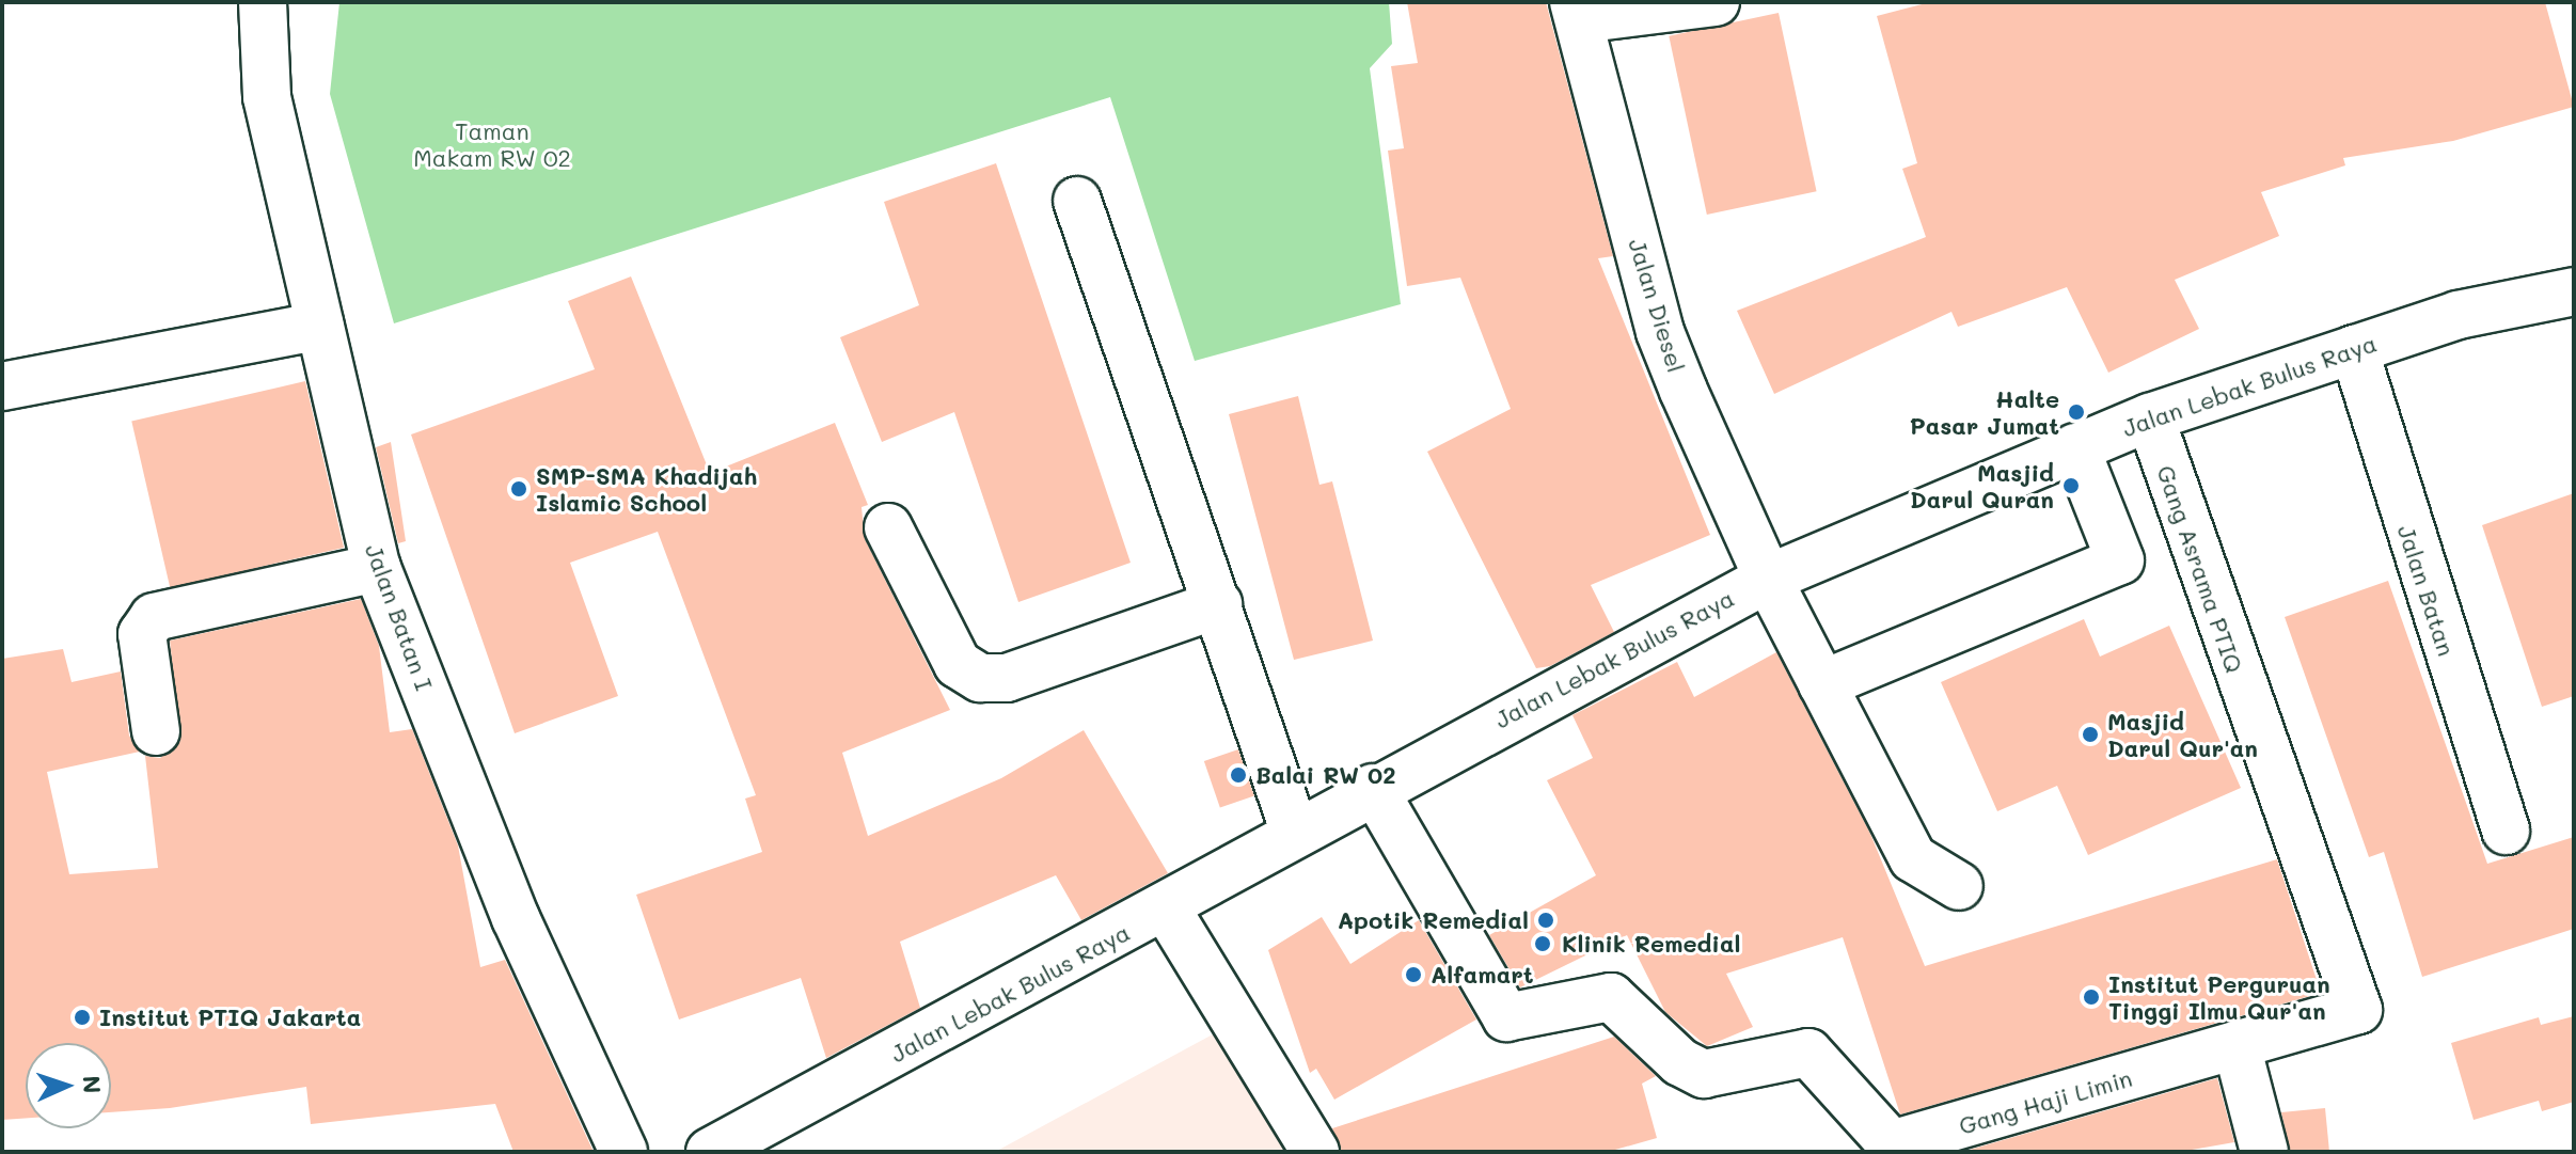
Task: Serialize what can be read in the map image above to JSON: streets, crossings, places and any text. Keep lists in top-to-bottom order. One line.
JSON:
{"streets":{"street":["Jalan Diesel","Jalan Lebak Bulus Raya","Gang Asrama PTIQ","Jalan Batan","Jalan Batan I","Gang Haji Limin"]},"crossings":[["Jalan Diesel","Jalan Lebak Bulus Raya"],["Jalan Lebak Bulus Raya","Gang Asrama PTIQ"],["Jalan Lebak Bulus Raya","Jalan Batan"],["Jalan Lebak Bulus Raya","Gang Haji Limin"],["Gang Asrama PTIQ","Gang Haji Limin"]],"parks":["Taman Makam RW 02"],"places":["Halte Pasar Jumat","Masjid Darul Quran","SMP-SMA Khadijah Islamic School","Masjid Darul Qur'an","Balai RW 02","Apotik Remedial","Klinik Remedial","Alfamart","Institut Perguruan Tinggi Ilmu Qur'an","Institut PTIQ Jakarta"],"north":"right"}
